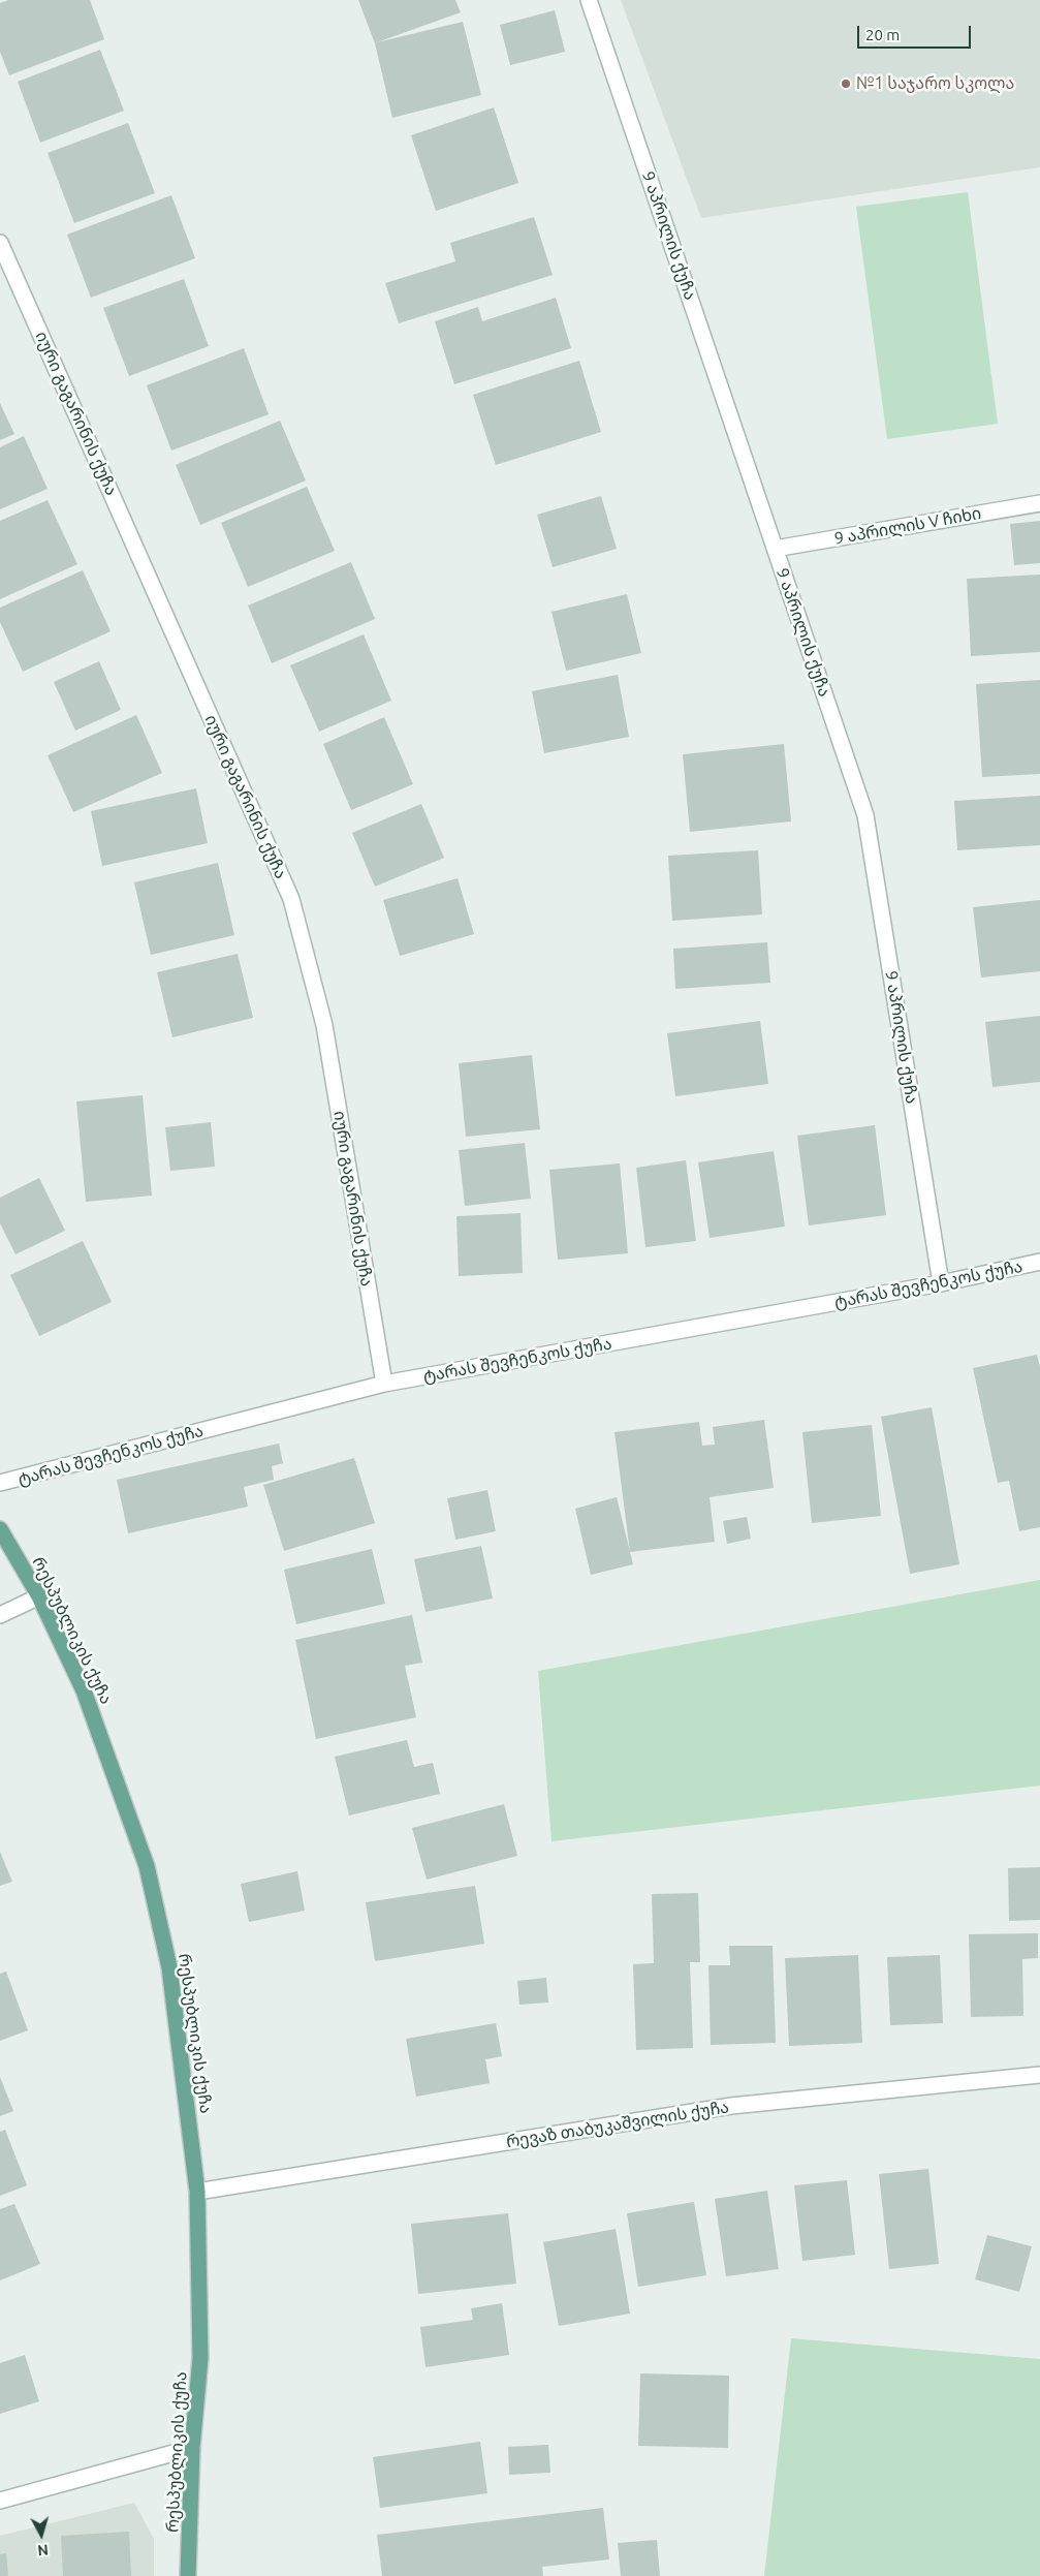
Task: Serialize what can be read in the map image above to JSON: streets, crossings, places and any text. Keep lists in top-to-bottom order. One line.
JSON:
{"streets":{"main road":["რესპუბლიკის ქუჩა"],"street":["9 აპრილის ქუჩა","იური გაგარინის ქუჩა","9 აპრილის V ჩიხი","ტარას შევჩენკოს ქუჩა","რევაზ თაბუკაშვილის ქუჩა"]},"crossings":[["9 აპრილის ქუჩა","9 აპრილის V ჩიხი"],["9 აპრილის ქუჩა","ტარას შევჩენკოს ქუჩა"],["იური გაგარინის ქუჩა","ტარას შევჩენკოს ქუჩა"],["რესპუბლიკის ქუჩა","რევაზ თაბუკაშვილის ქუჩა"]],"places":["№1 საჯარო სკოლა"],"scale_bar":"20 m","north":"bottom"}
